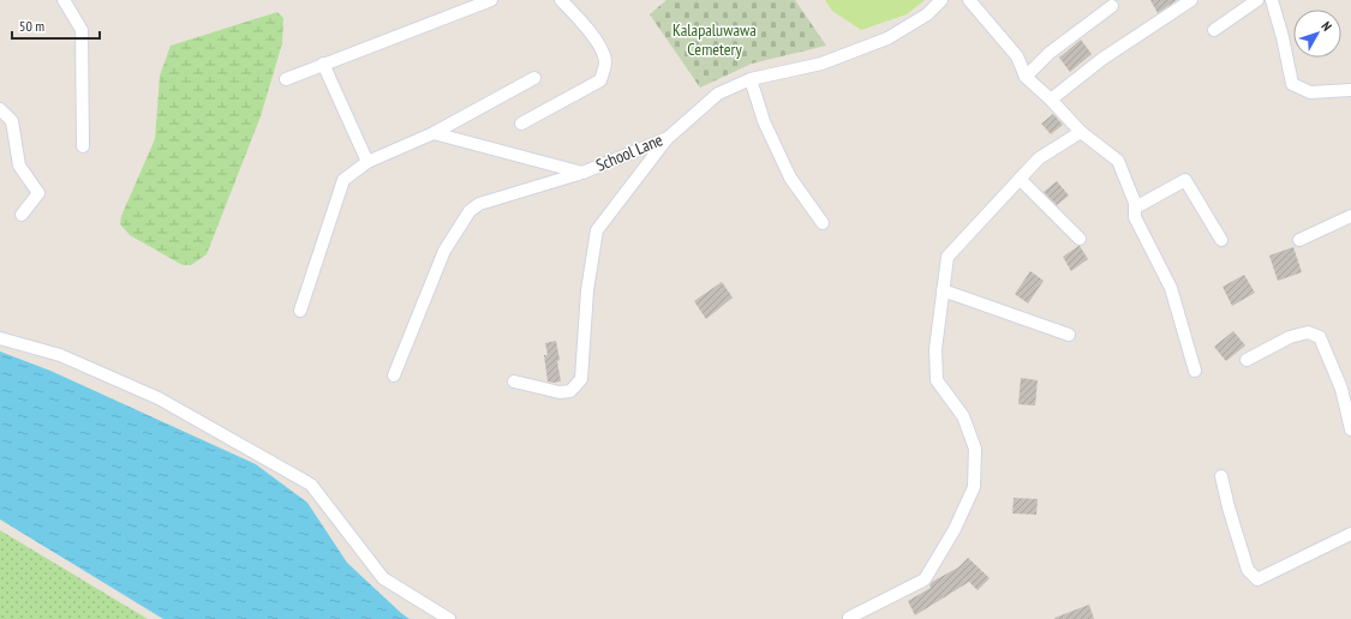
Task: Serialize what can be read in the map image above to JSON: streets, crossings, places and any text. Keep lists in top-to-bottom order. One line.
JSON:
{"streets":{"street":["School Lane"]},"parks":["Kalapaluwawa Cemetery"],"scale_bar":"50 m","north":"top right"}
